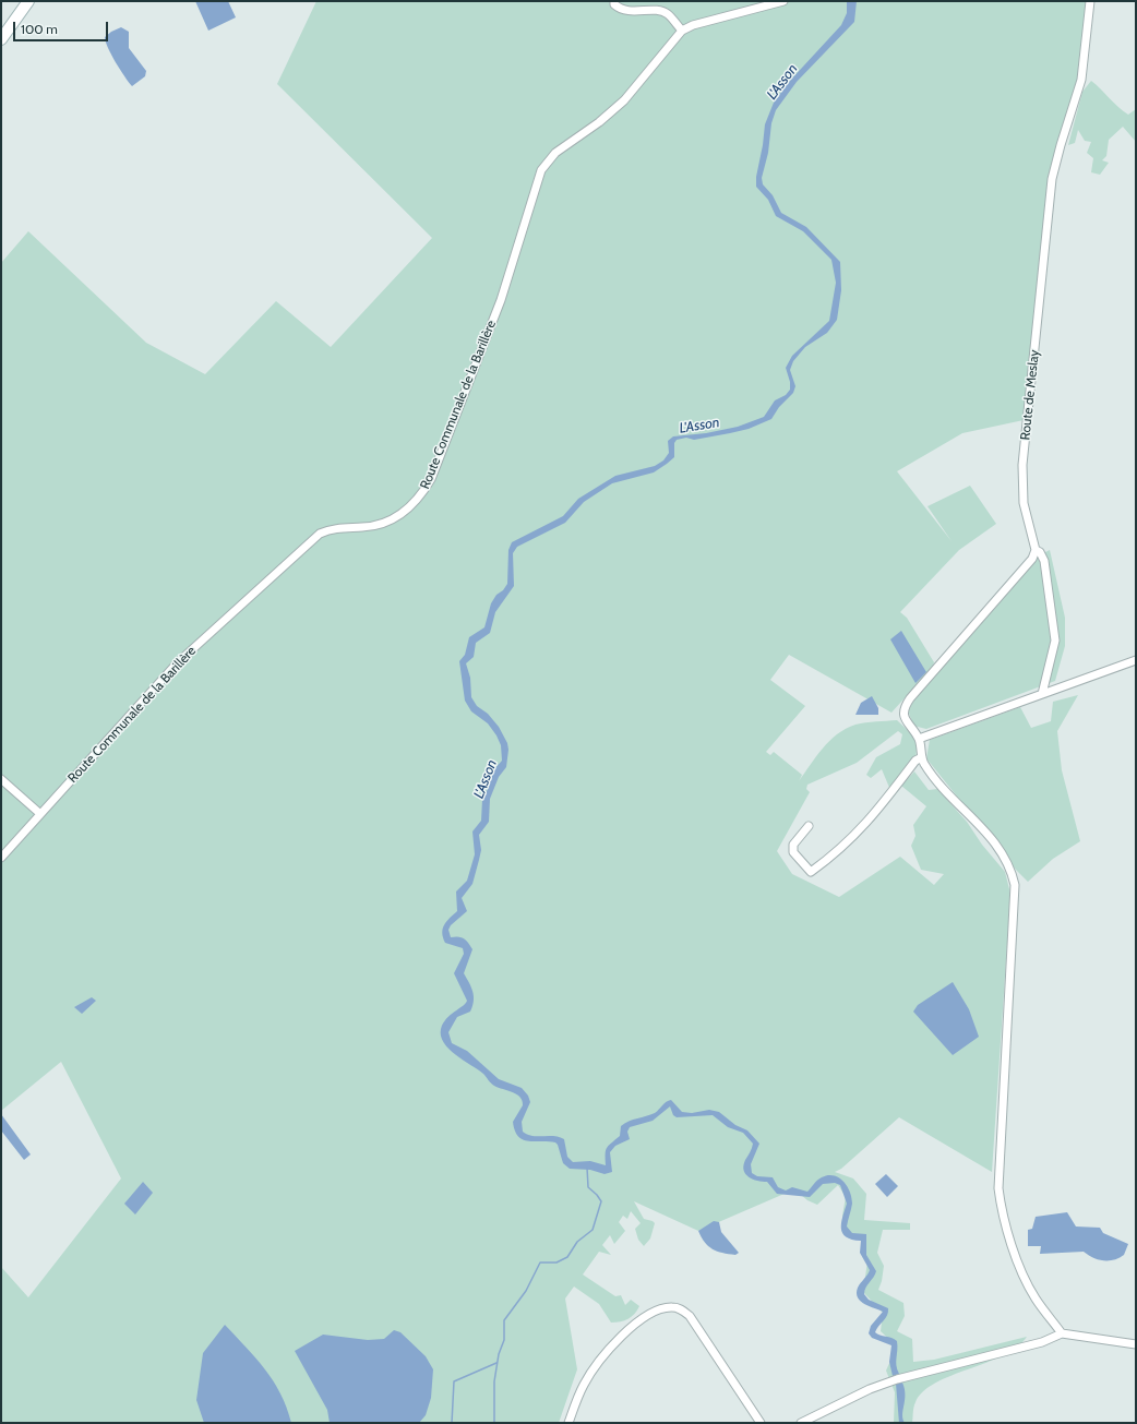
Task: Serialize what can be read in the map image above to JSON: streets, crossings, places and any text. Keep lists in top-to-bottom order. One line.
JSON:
{"streets":{"street":["Route de Meslay","Route Communale de la Barillère"]},"water":["L'Asson"],"scale_bar":"100 m"}
